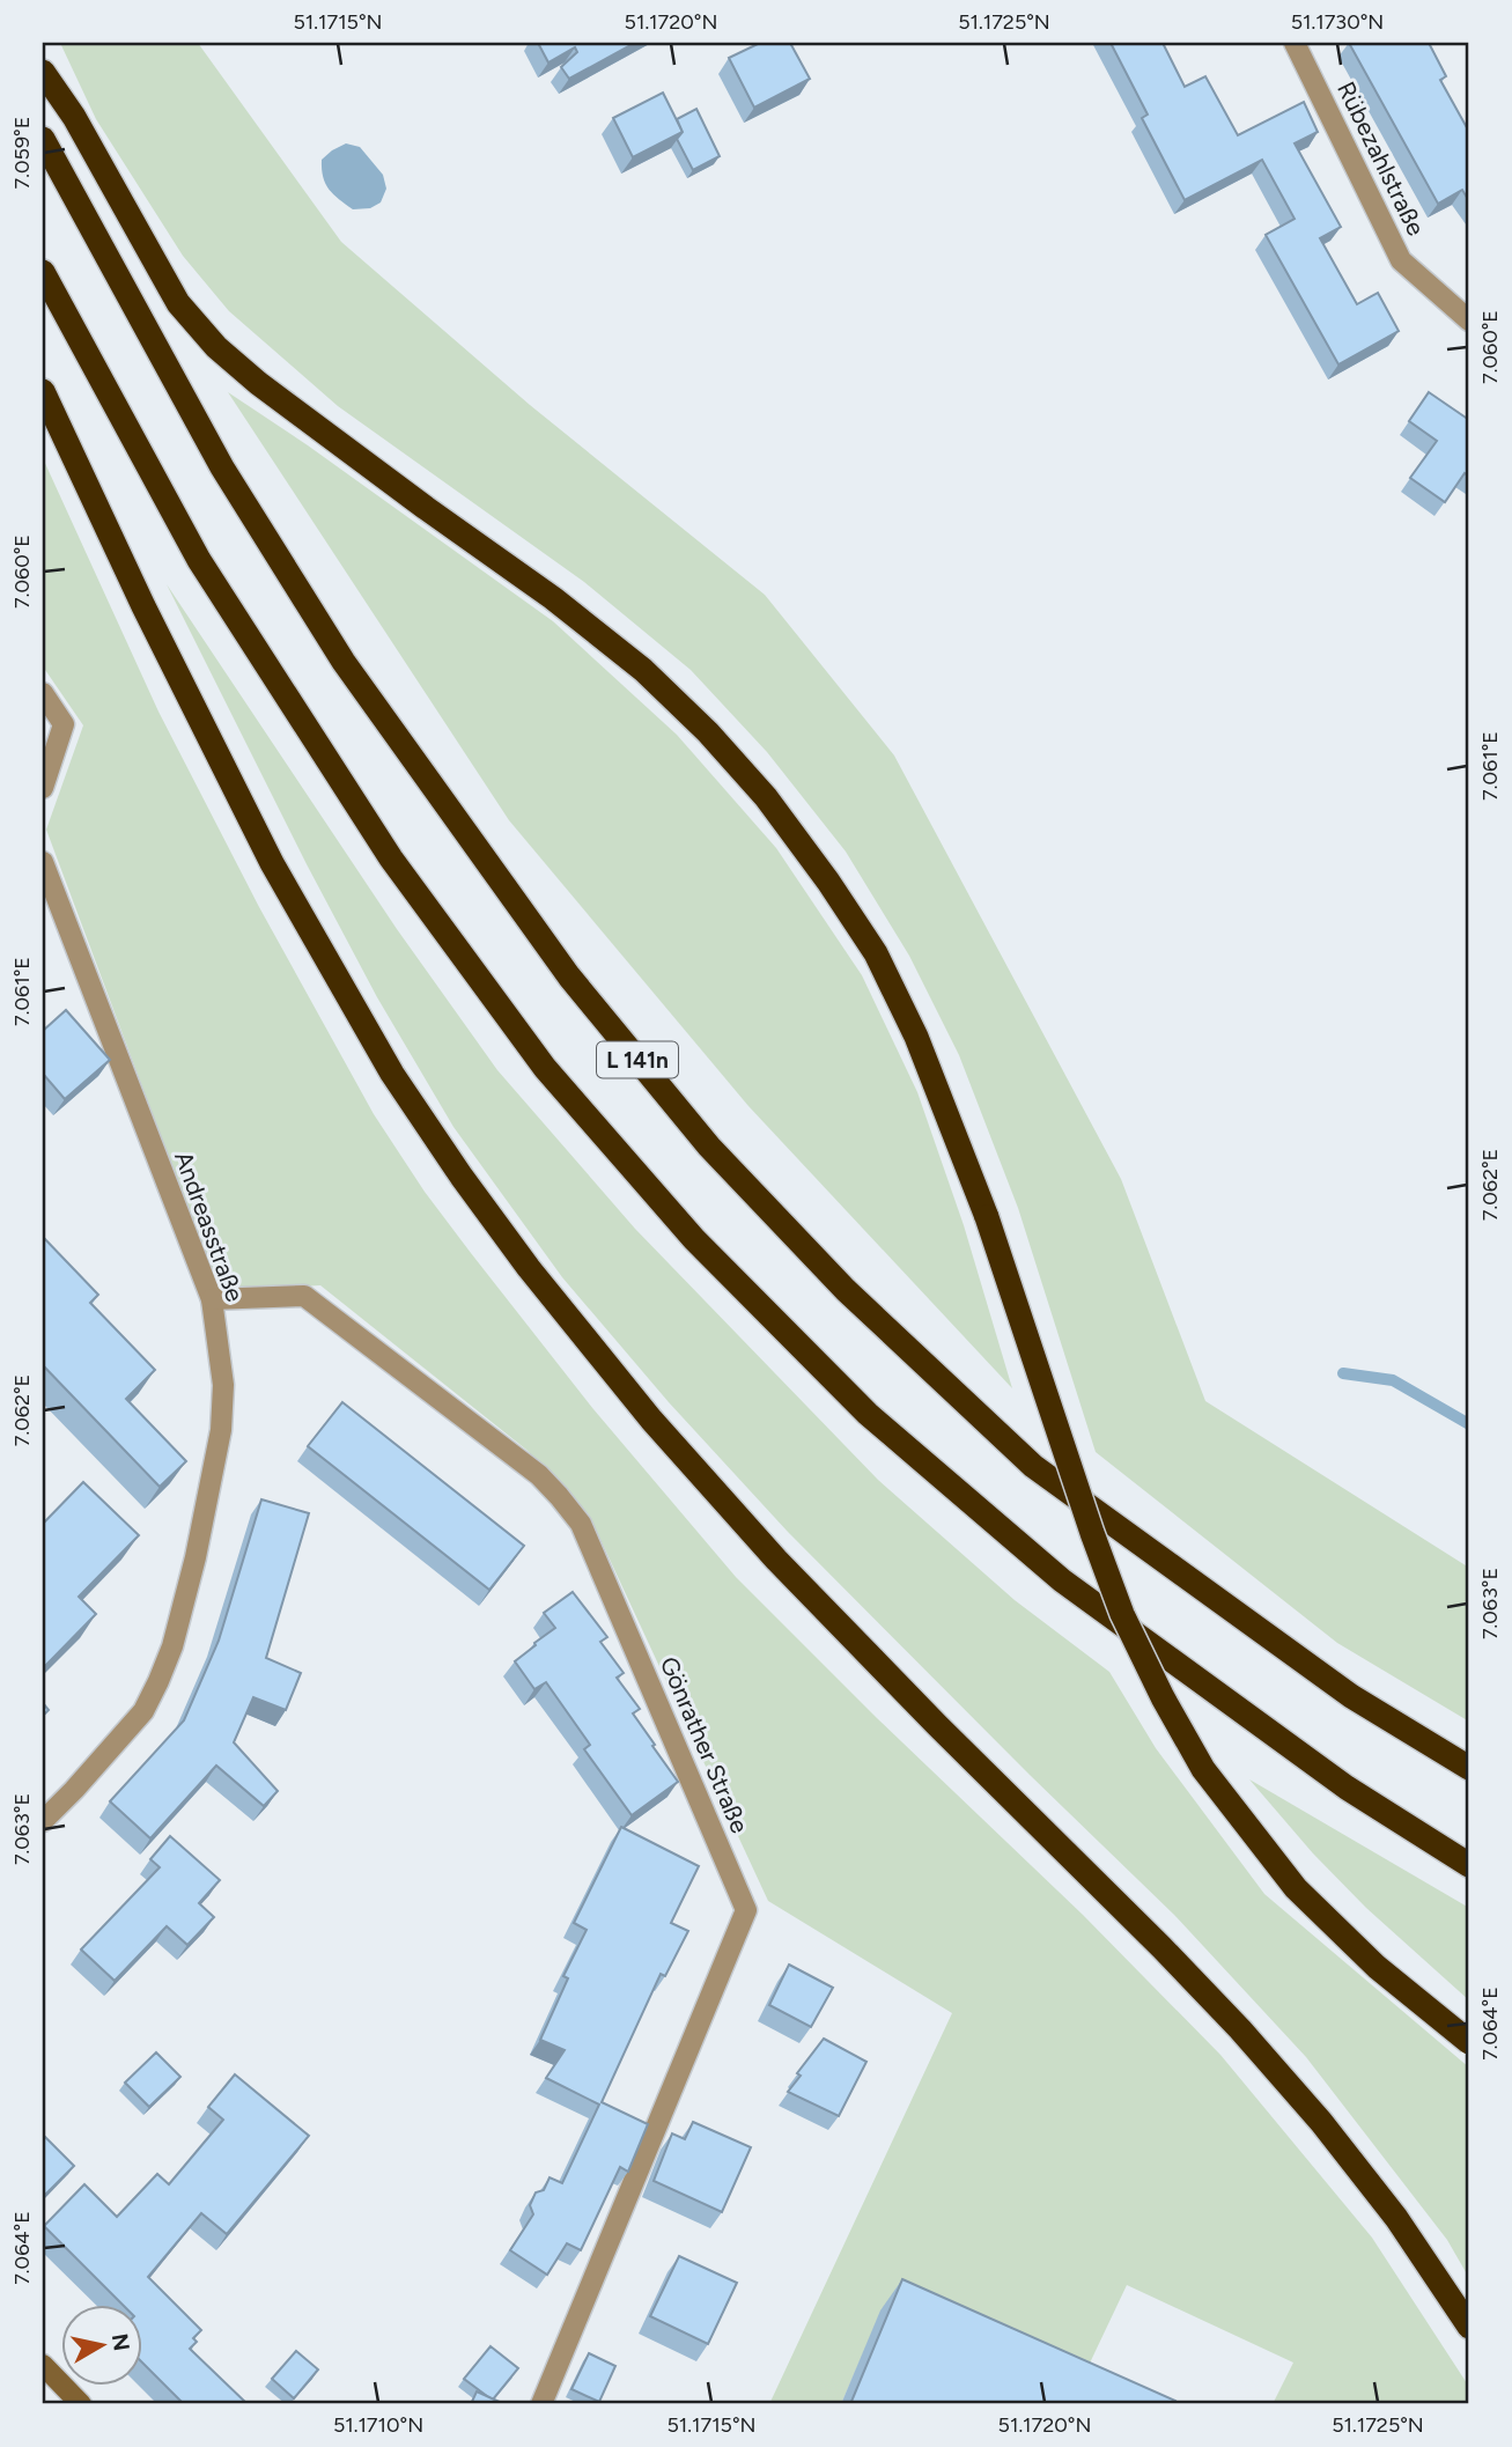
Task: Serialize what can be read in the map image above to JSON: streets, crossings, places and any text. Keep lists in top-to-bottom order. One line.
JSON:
{"streets":{"highway":["L 141n"],"street":["Rübezahlstraße","Andreasstraße","Gönrather Straße"]},"crossings":[["Andreasstraße","Gönrather Straße"]],"north":"right","coordinates":["51.1715°N","51.1720°N","51.1725°N","51.1730°N","7.059°E","7.060°E","7.061°E","7.062°E","7.063°E","7.064°E","51.1710°N"]}
